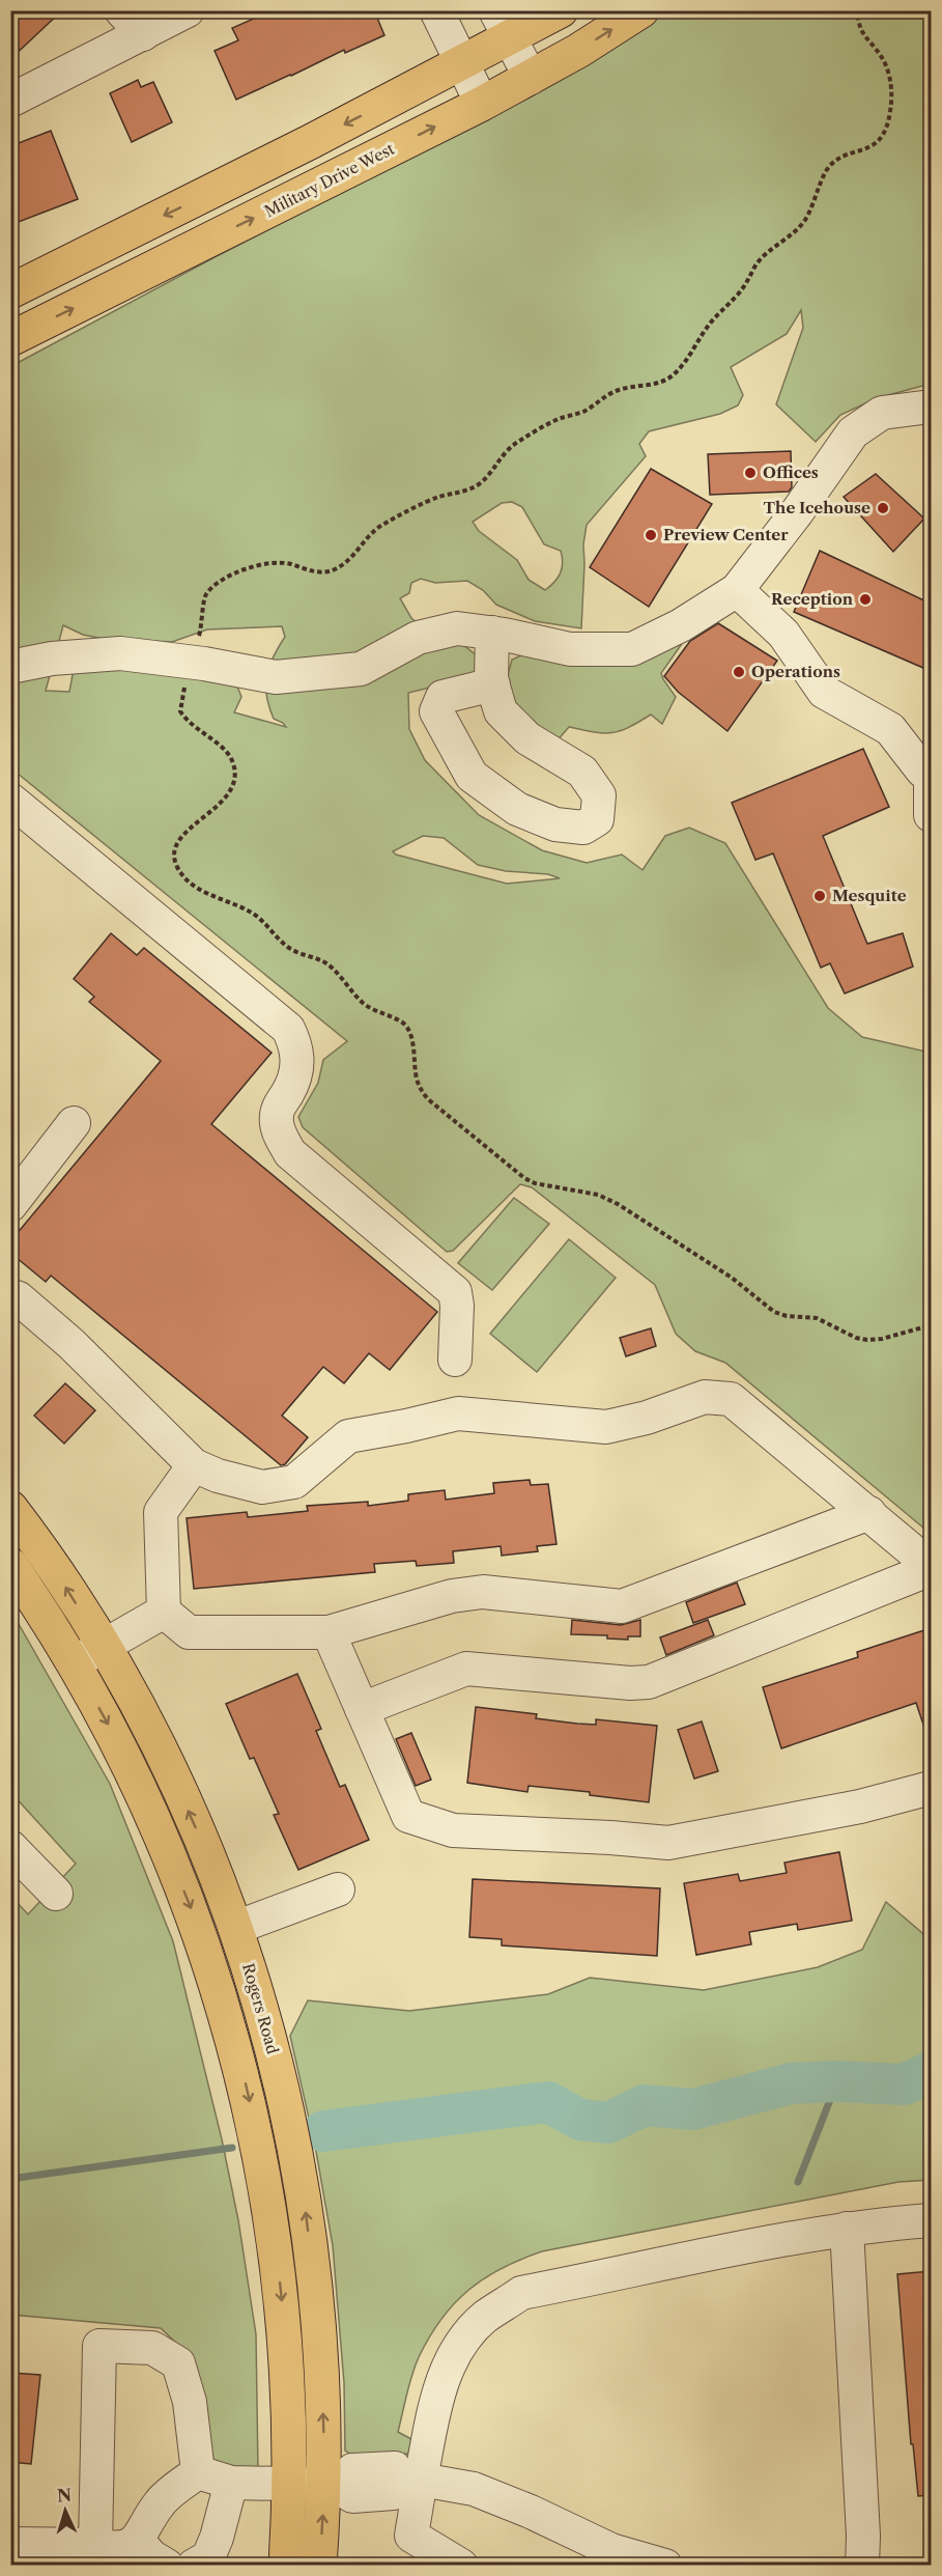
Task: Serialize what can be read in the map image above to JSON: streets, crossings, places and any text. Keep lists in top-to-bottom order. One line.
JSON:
{"streets":{"main road":["Military Drive West","Rogers Road"]},"places":["Offices","The Icehouse","Preview Center","Reception","Operations","Mesquite"],"north":"top"}
